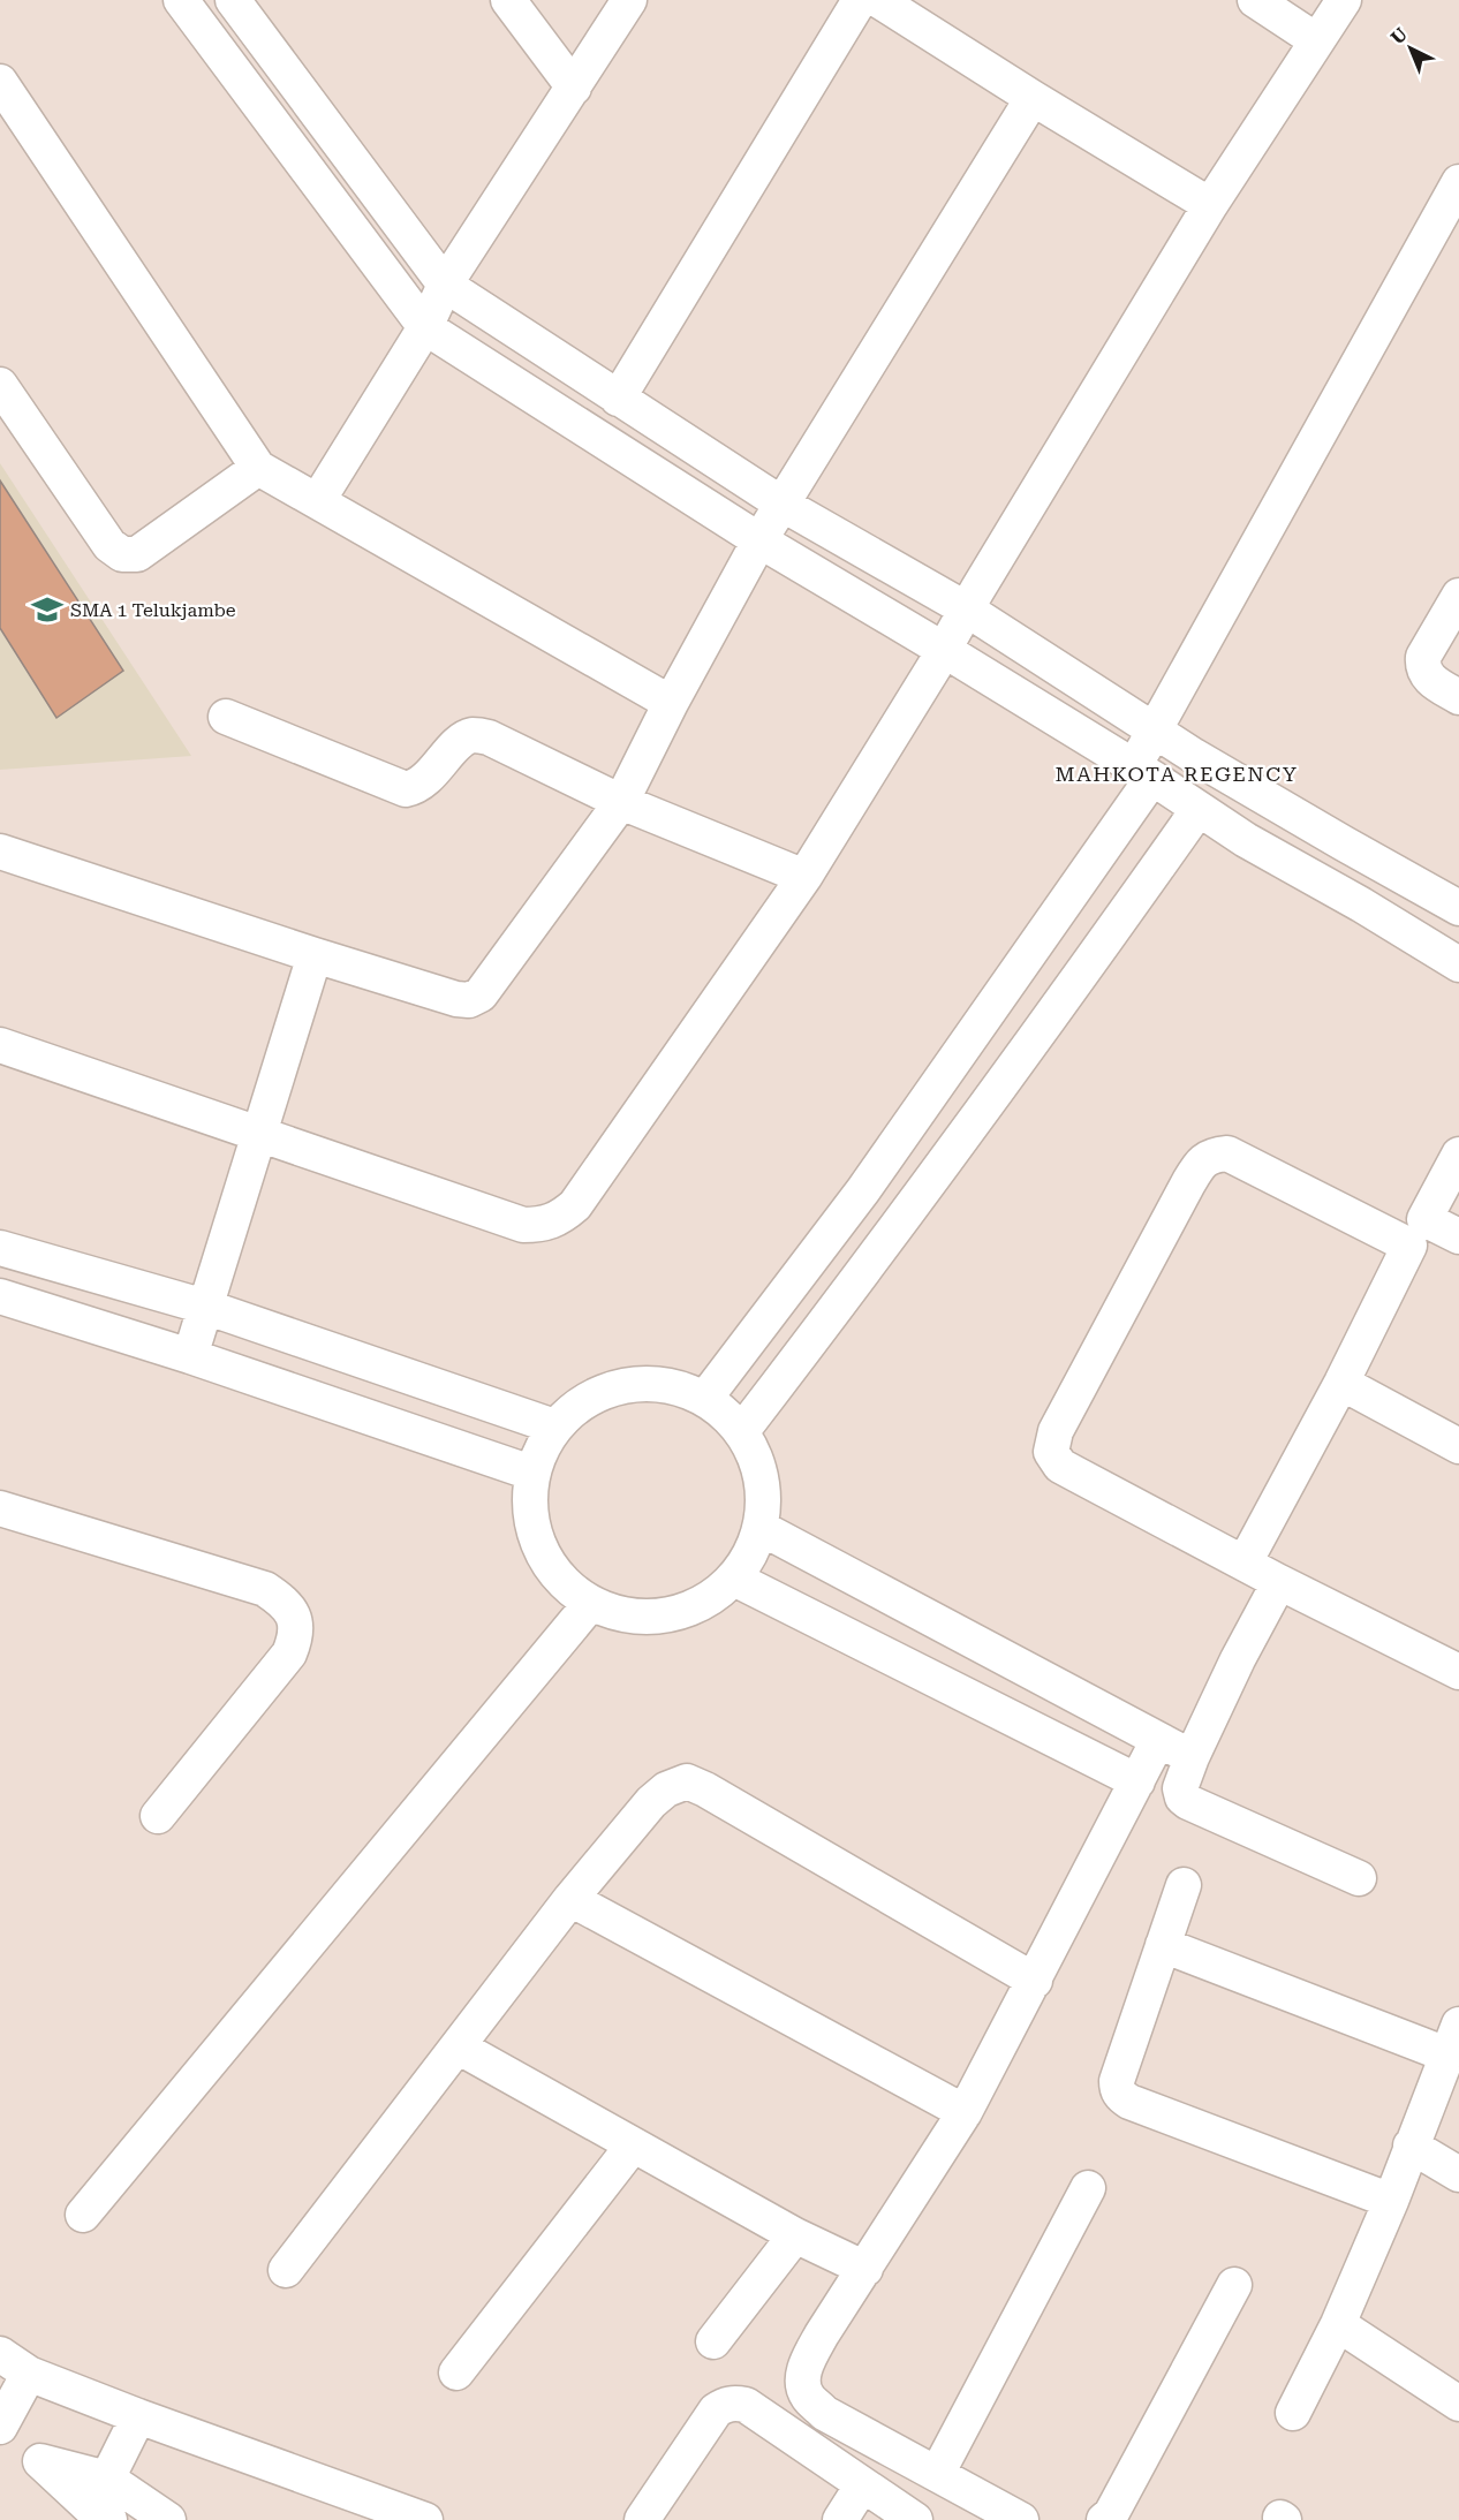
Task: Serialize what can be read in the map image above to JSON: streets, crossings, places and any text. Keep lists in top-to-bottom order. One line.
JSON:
{"districts":["MAHKOTA REGENCY"],"places":{"school or university":["SMA 1 Telukjambe"]},"north":"top left"}
